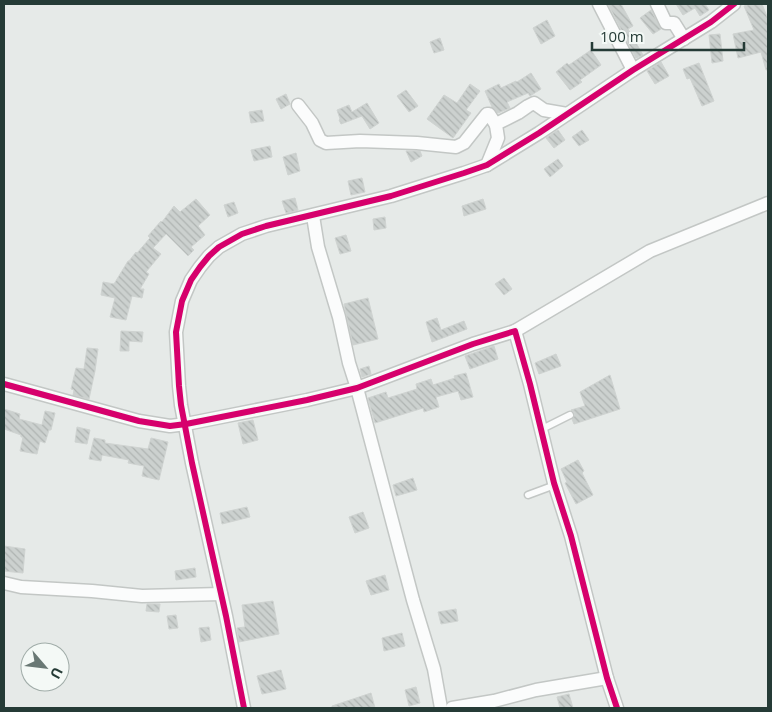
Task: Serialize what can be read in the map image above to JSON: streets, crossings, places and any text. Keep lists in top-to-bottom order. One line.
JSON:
{"scale_bar":"100 m","north":"bottom right"}
